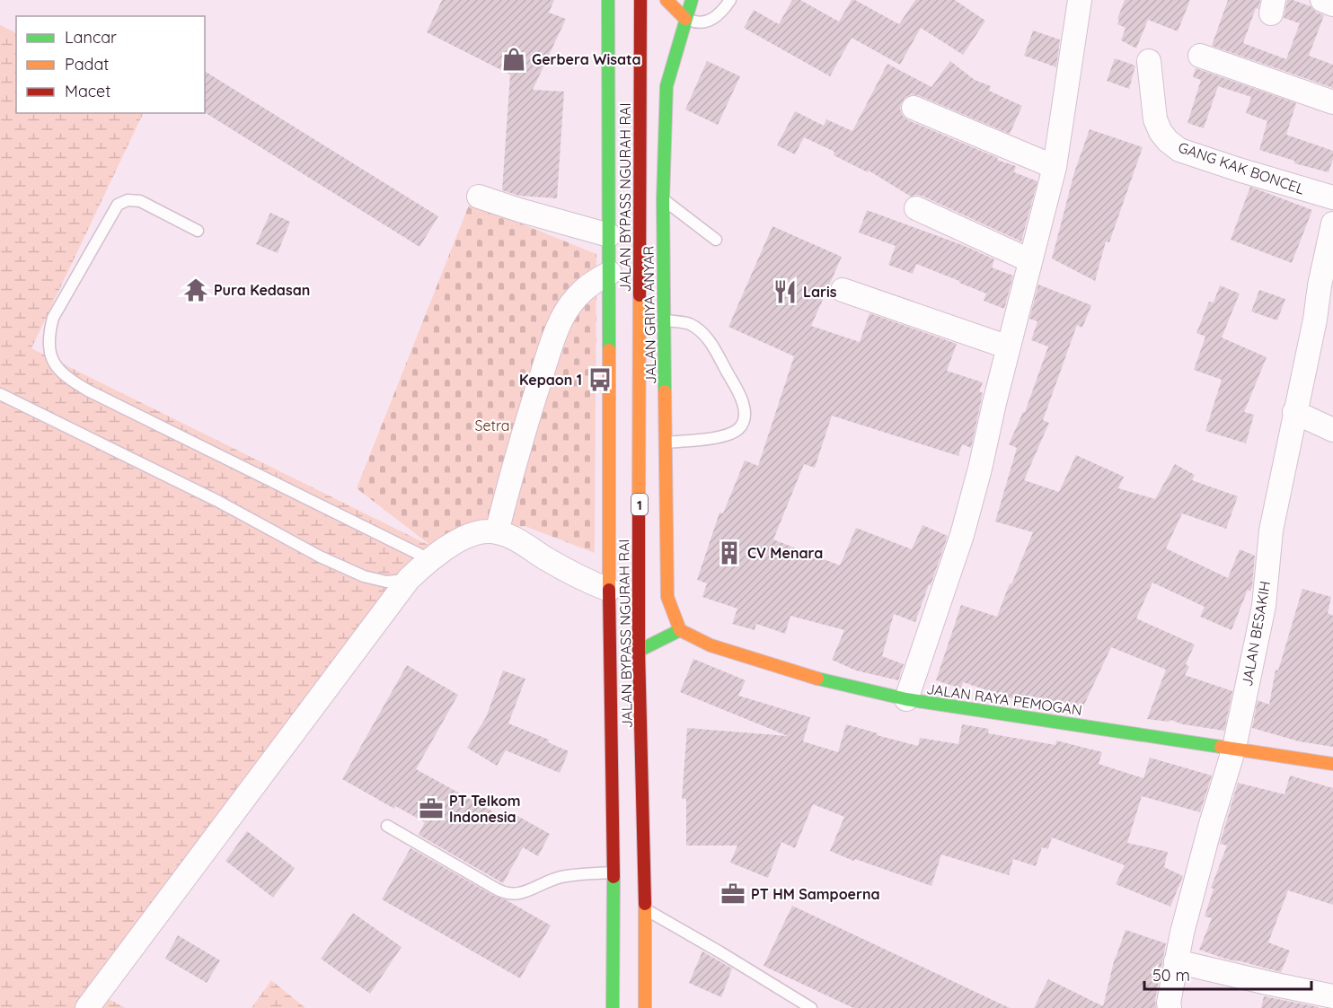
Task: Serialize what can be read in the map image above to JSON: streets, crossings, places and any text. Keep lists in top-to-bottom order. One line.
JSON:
{"streets":{"main road":["JALAN BYPASS NGURAH RAI","JALAN GRIYA ANYAR","1","JALAN RAYA PEMOGAN"],"street":["GANG KAK BONCEL","JALAN BESAKIH"]},"crossings":[["JALAN GRIYA ANYAR","JALAN RAYA PEMOGAN"],["JALAN BESAKIH","JALAN RAYA PEMOGAN"]],"parks":["Setra"],"places":{"shop":["Gerbera Wisata"],"temple":["Pura Kedasan"],"restaurant":["Laris"],"bus stop":["Kepaon 1"],"building":["CV Menara"],"office":["PT Telkom Indonesia","PT HM Sampoerna"]},"legend":["Lancar","Padat","Macet"],"scale_bar":"50 m"}
